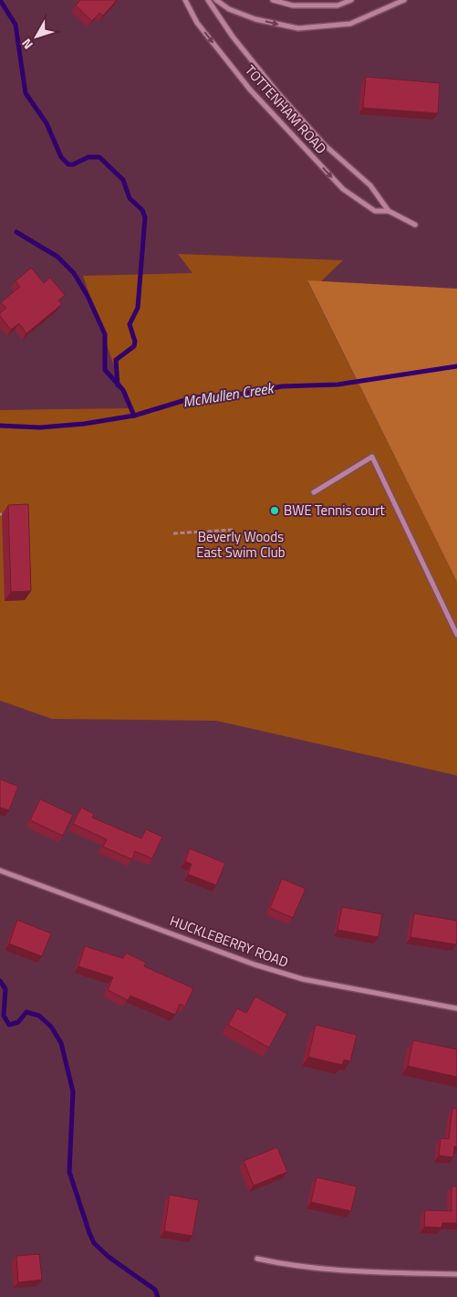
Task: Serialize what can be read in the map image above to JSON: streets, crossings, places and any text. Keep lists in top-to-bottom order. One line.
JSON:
{"streets":{"street":["TOTTENHAM ROAD","HUCKLEBERRY ROAD"]},"water":["McMullen Creek"],"parks":["Beverly Woods East Swim Club"],"places":["BWE Tennis court"],"north":"bottom left"}
